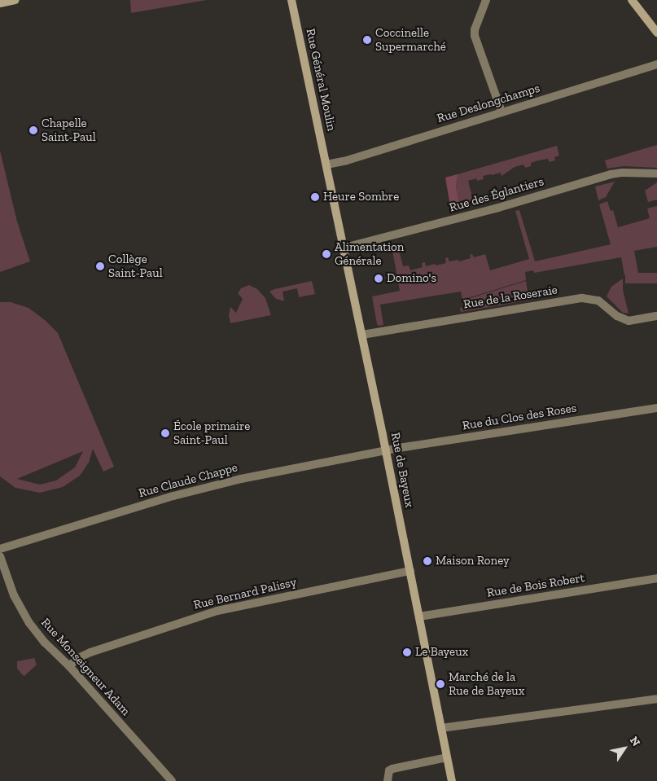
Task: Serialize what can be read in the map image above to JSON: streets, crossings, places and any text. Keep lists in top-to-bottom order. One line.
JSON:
{"streets":{"main road":["Rue Général Moulin","Rue de Bayeux"],"street":["Rue Deslongchamps","Rue des Églantiers","Rue de la Roseraie","Rue du Clos des Roses","Rue Claude Chappe","Rue de Bois Robert","Rue Bernard Palissy","Rue Monseigneur Adam"]},"crossings":[["Rue Général Moulin","Rue Deslongchamps"],["Rue Général Moulin","Rue de Bayeux"],["Rue Deslongchamps","Rue de Bayeux"],["Rue des Églantiers","Rue de Bayeux"],["Rue de la Roseraie","Rue de Bayeux"],["Rue du Clos des Roses","Rue de Bayeux"],["Rue du Clos des Roses","Rue Claude Chappe"],["Rue de Bayeux","Rue Claude Chappe"],["Rue de Bayeux","Rue de Bois Robert"],["Rue de Bayeux","Rue Bernard Palissy"],["Rue Bernard Palissy","Rue Monseigneur Adam"]],"places":["Coccinelle Supermarché","Chapelle Saint-Paul","Heure Sombre","Alimentation Générale","Collège Saint-Paul","Domino's","École primaire Saint-Paul","Maison Roney","Le Bayeux","Marché de la Rue de Bayeux"],"north":"top right"}
